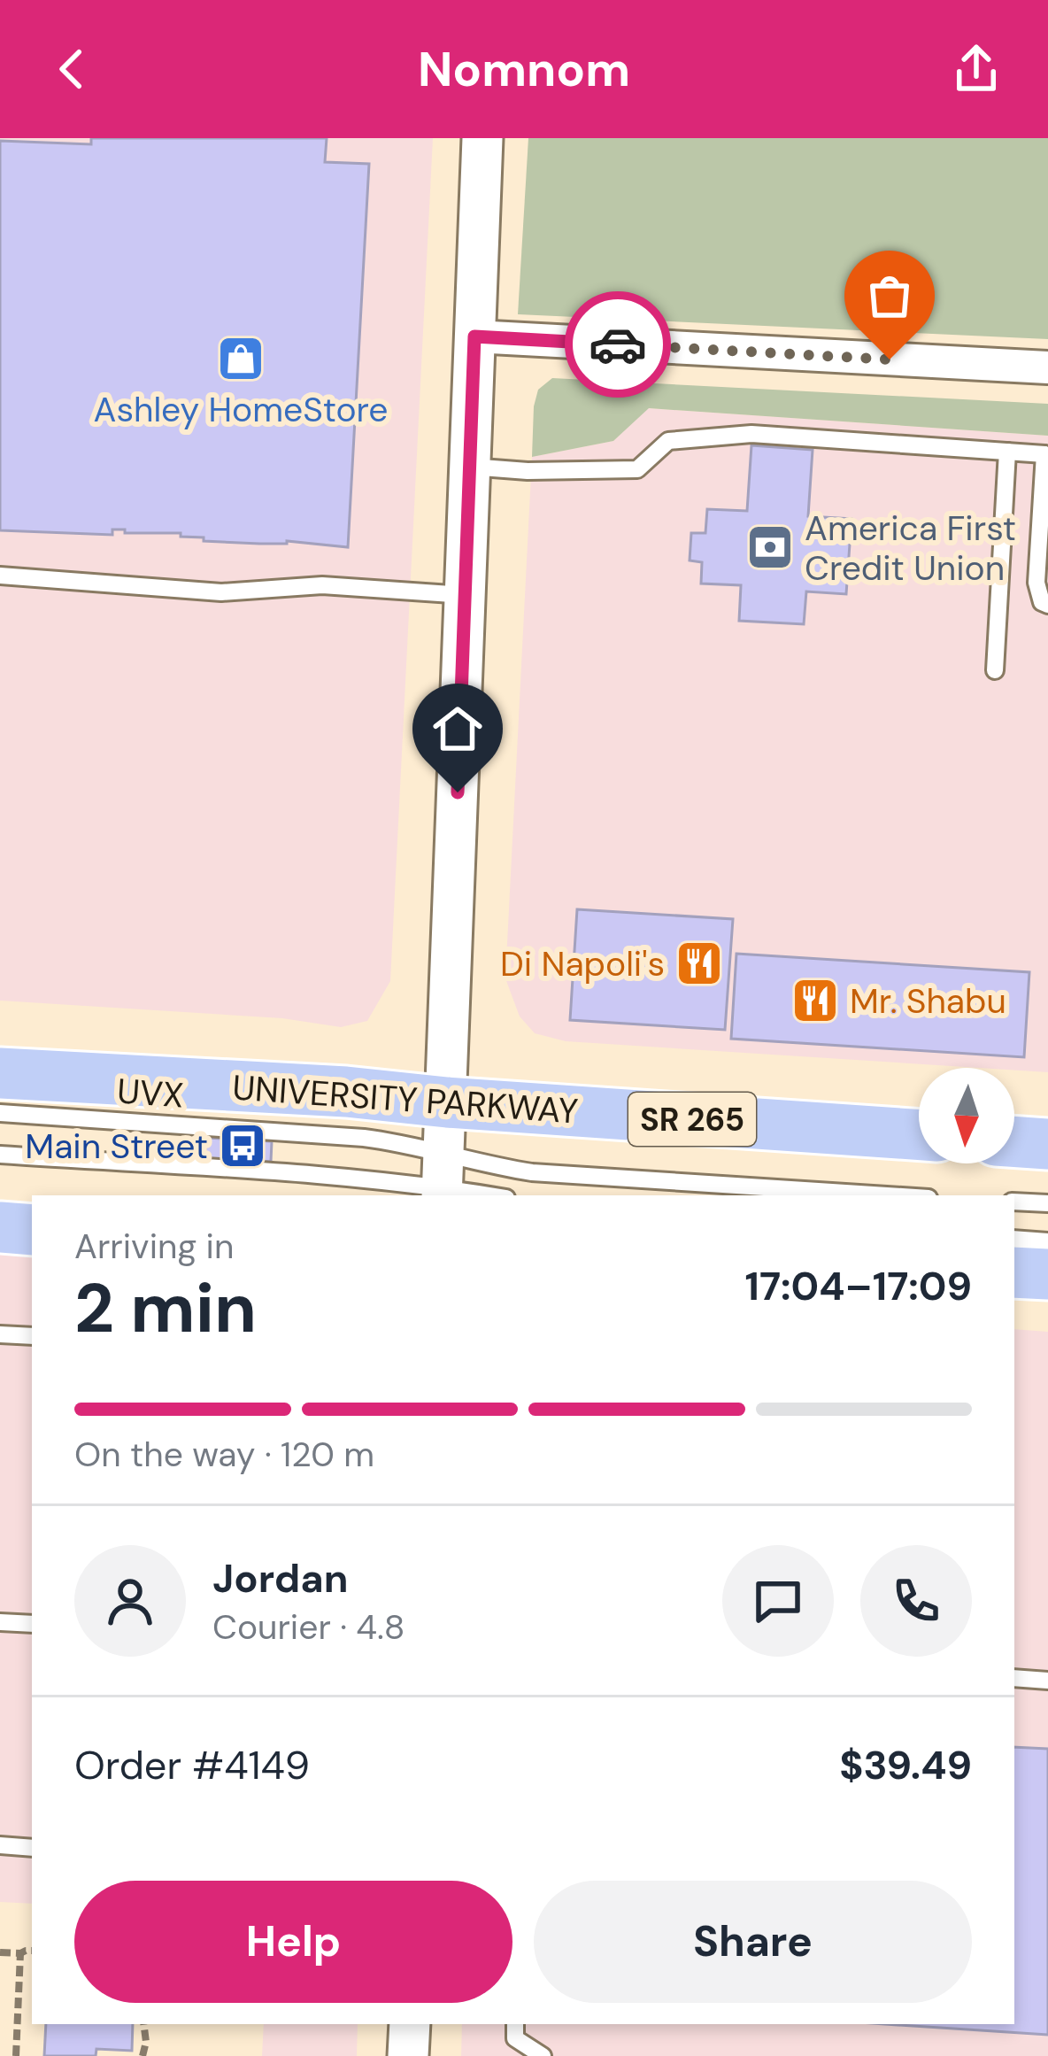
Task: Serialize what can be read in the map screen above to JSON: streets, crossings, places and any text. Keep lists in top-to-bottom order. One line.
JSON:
{"streets":{"main road":["UNIVERSITY PARKWAY","SR 265"],"lane":["UVX"]},"places":{"shop":["Ashley HomeStore"],"bank":["America First Credit Union"],"restaurant":["Di Napoli's","Mr. Shabu"],"bus stop":["Main Street"]},"north":"bottom","page":{"header":"Nomnom","heading":["2 min","Arriving in","17:04–17:09"],"panel":["Jordan","Courier · 4.8","Order #4149","$39.49"],"bar":"On the way · 120 m","buttons":["Help","Share"]}}
